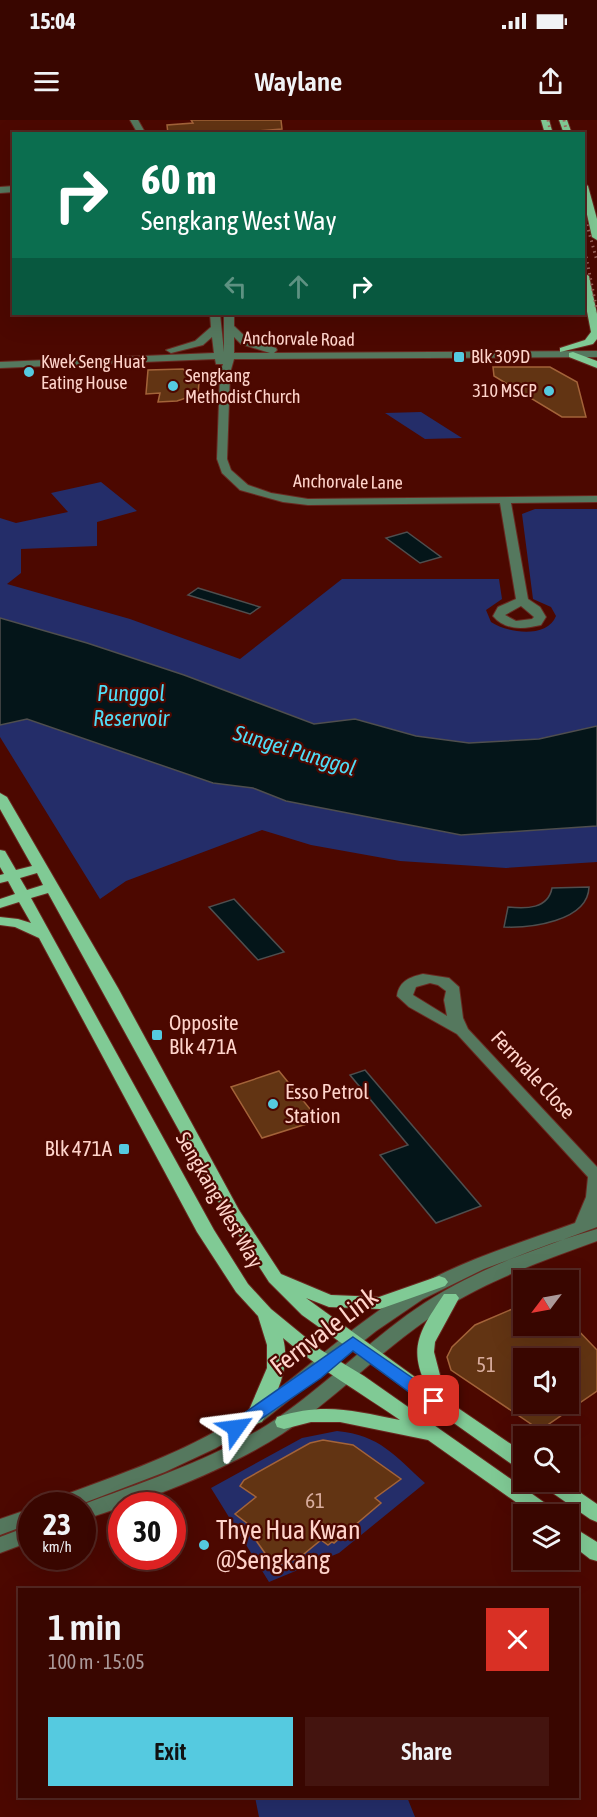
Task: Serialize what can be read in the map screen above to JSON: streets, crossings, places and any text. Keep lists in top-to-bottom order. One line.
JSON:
{"streets":{"main road":["Sengkang West Way"],"street":["Anchorvale Road","Anchorvale Lane","Fernvale Close","Fernvale Link"]},"crossings":[["Anchorvale Road","Anchorvale Lane"],["Fernvale Close","Fernvale Link"],["Sengkang West Way","Fernvale Link"]],"water":["Punggol Reservoir","Sungei Punggol"],"places":{"transit":["Blk 309D","Opposite Blk 471A","Blk 471A"],"other":["Kwek Seng Huat Eating House","Sengkang Methodist Church","310 MSCP","Esso Petrol Station","Thye Hua Kwan @Sengkang"]},"house_numbers":["51","61"],"north":"bottom left","page":{"status":"15:04","header":"Waylane","turn":["60 m","Sengkang West Way"],"speed":"23 km/h","limit":"30","heading":["1 min","100 m · 15:05"],"buttons":["Exit","Share"]}}
